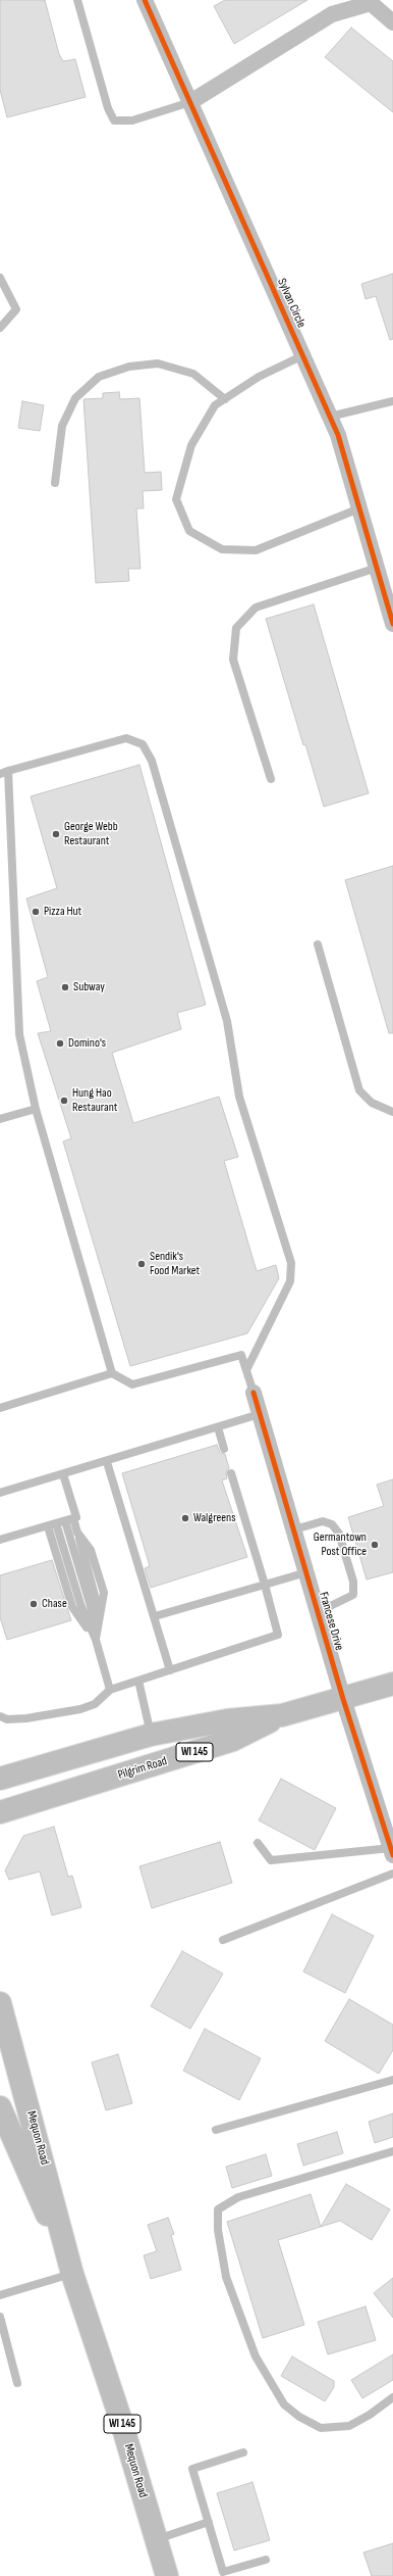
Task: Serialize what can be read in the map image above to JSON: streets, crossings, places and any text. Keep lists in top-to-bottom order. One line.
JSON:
{"streets":{"main road":["WI 145","Pilgrim Road","Mequon Road"],"street":["Sylvan Circle","Francese Drive"]},"crossings":[["Francese Drive","Pilgrim Road"]],"places":["George Webb Restaurant","Pizza Hut","Subway","Domino's","Hung Hao Restaurant","Sendik's Food Market","Walgreens","Germantown Post Office","Chase"]}
